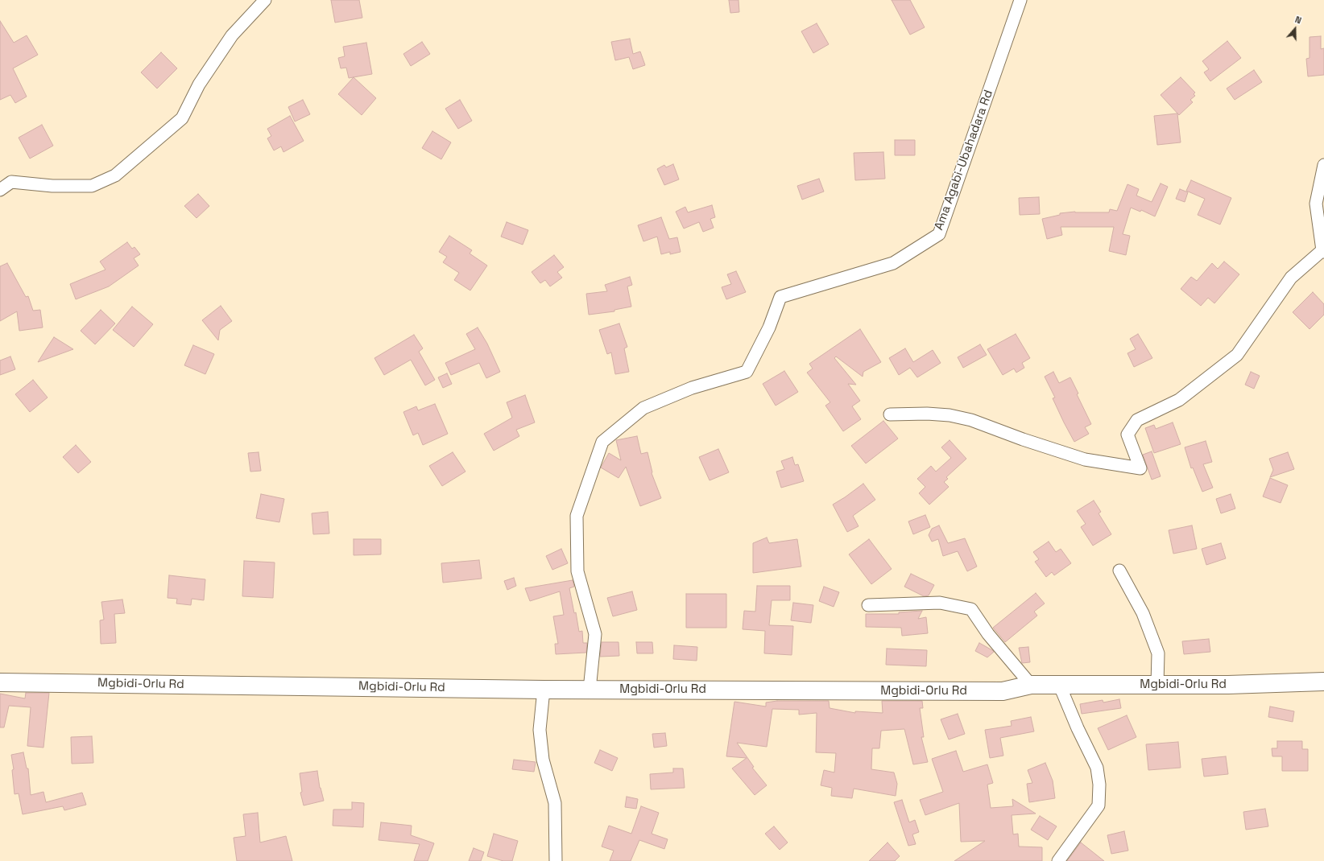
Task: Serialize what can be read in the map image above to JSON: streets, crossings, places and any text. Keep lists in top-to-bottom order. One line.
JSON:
{"streets":{"main road":["Mgbidi-Orlu Rd"],"street":["Ama Agabi-Ubahadara Rd"]},"crossings":[["Ama Agabi-Ubahadara Rd","Mgbidi-Orlu Rd"]],"north":"top"}
